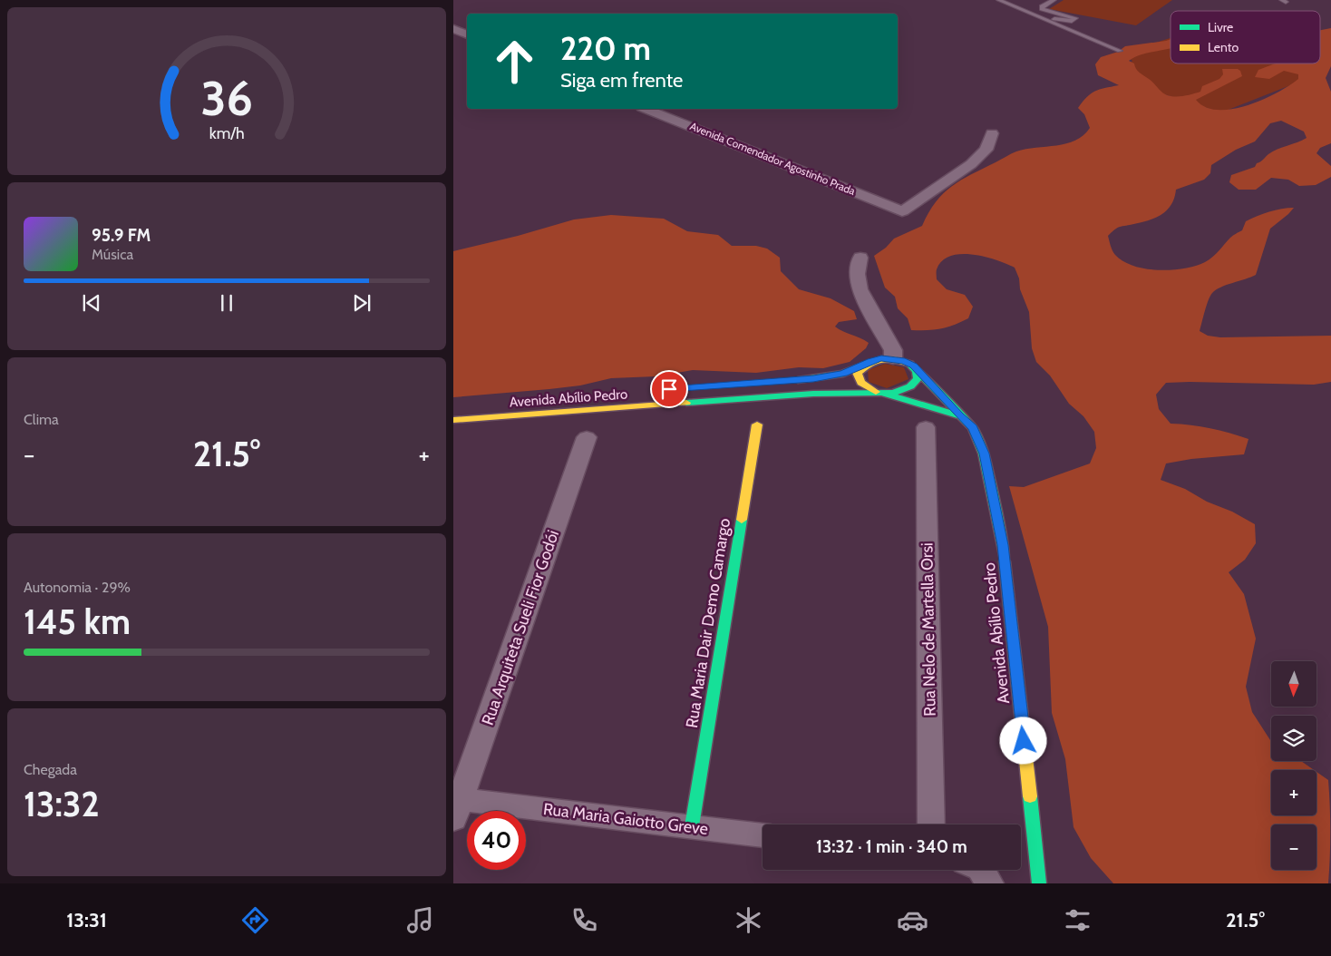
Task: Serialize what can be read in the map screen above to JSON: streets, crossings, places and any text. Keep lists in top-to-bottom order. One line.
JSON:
{"streets":{"street":["Avenida Comendador Agostinho Prada","Avenida Abílio Pedro","Rua Maria Dair Demo Camargo","Rua Arquiteta Sueli Fior Godói","Rua Nelo de Martella Orsi","Rua Maria Gaiotto Greve"]},"crossings":[["Rua Maria Dair Demo Camargo","Rua Maria Gaiotto Greve"],["Rua Arquiteta Sueli Fior Godói","Rua Maria Gaiotto Greve"]],"legend":["Livre","Lento"],"north":"bottom","page":{"turn":["220 m","Siga em frente"],"song":["95.9 FM","Música"],"tile":["Clima",["Autonomia · 29%","145 km"],["Chegada","13:32"]],"heat":["−","21.5°","+"],"map_buttons":["+","−"],"limit":"40","trip":"13:32 · 1 min · 340 m","tabs":["13:31","21.5°"],"gauge":["36","km/h"]}}
